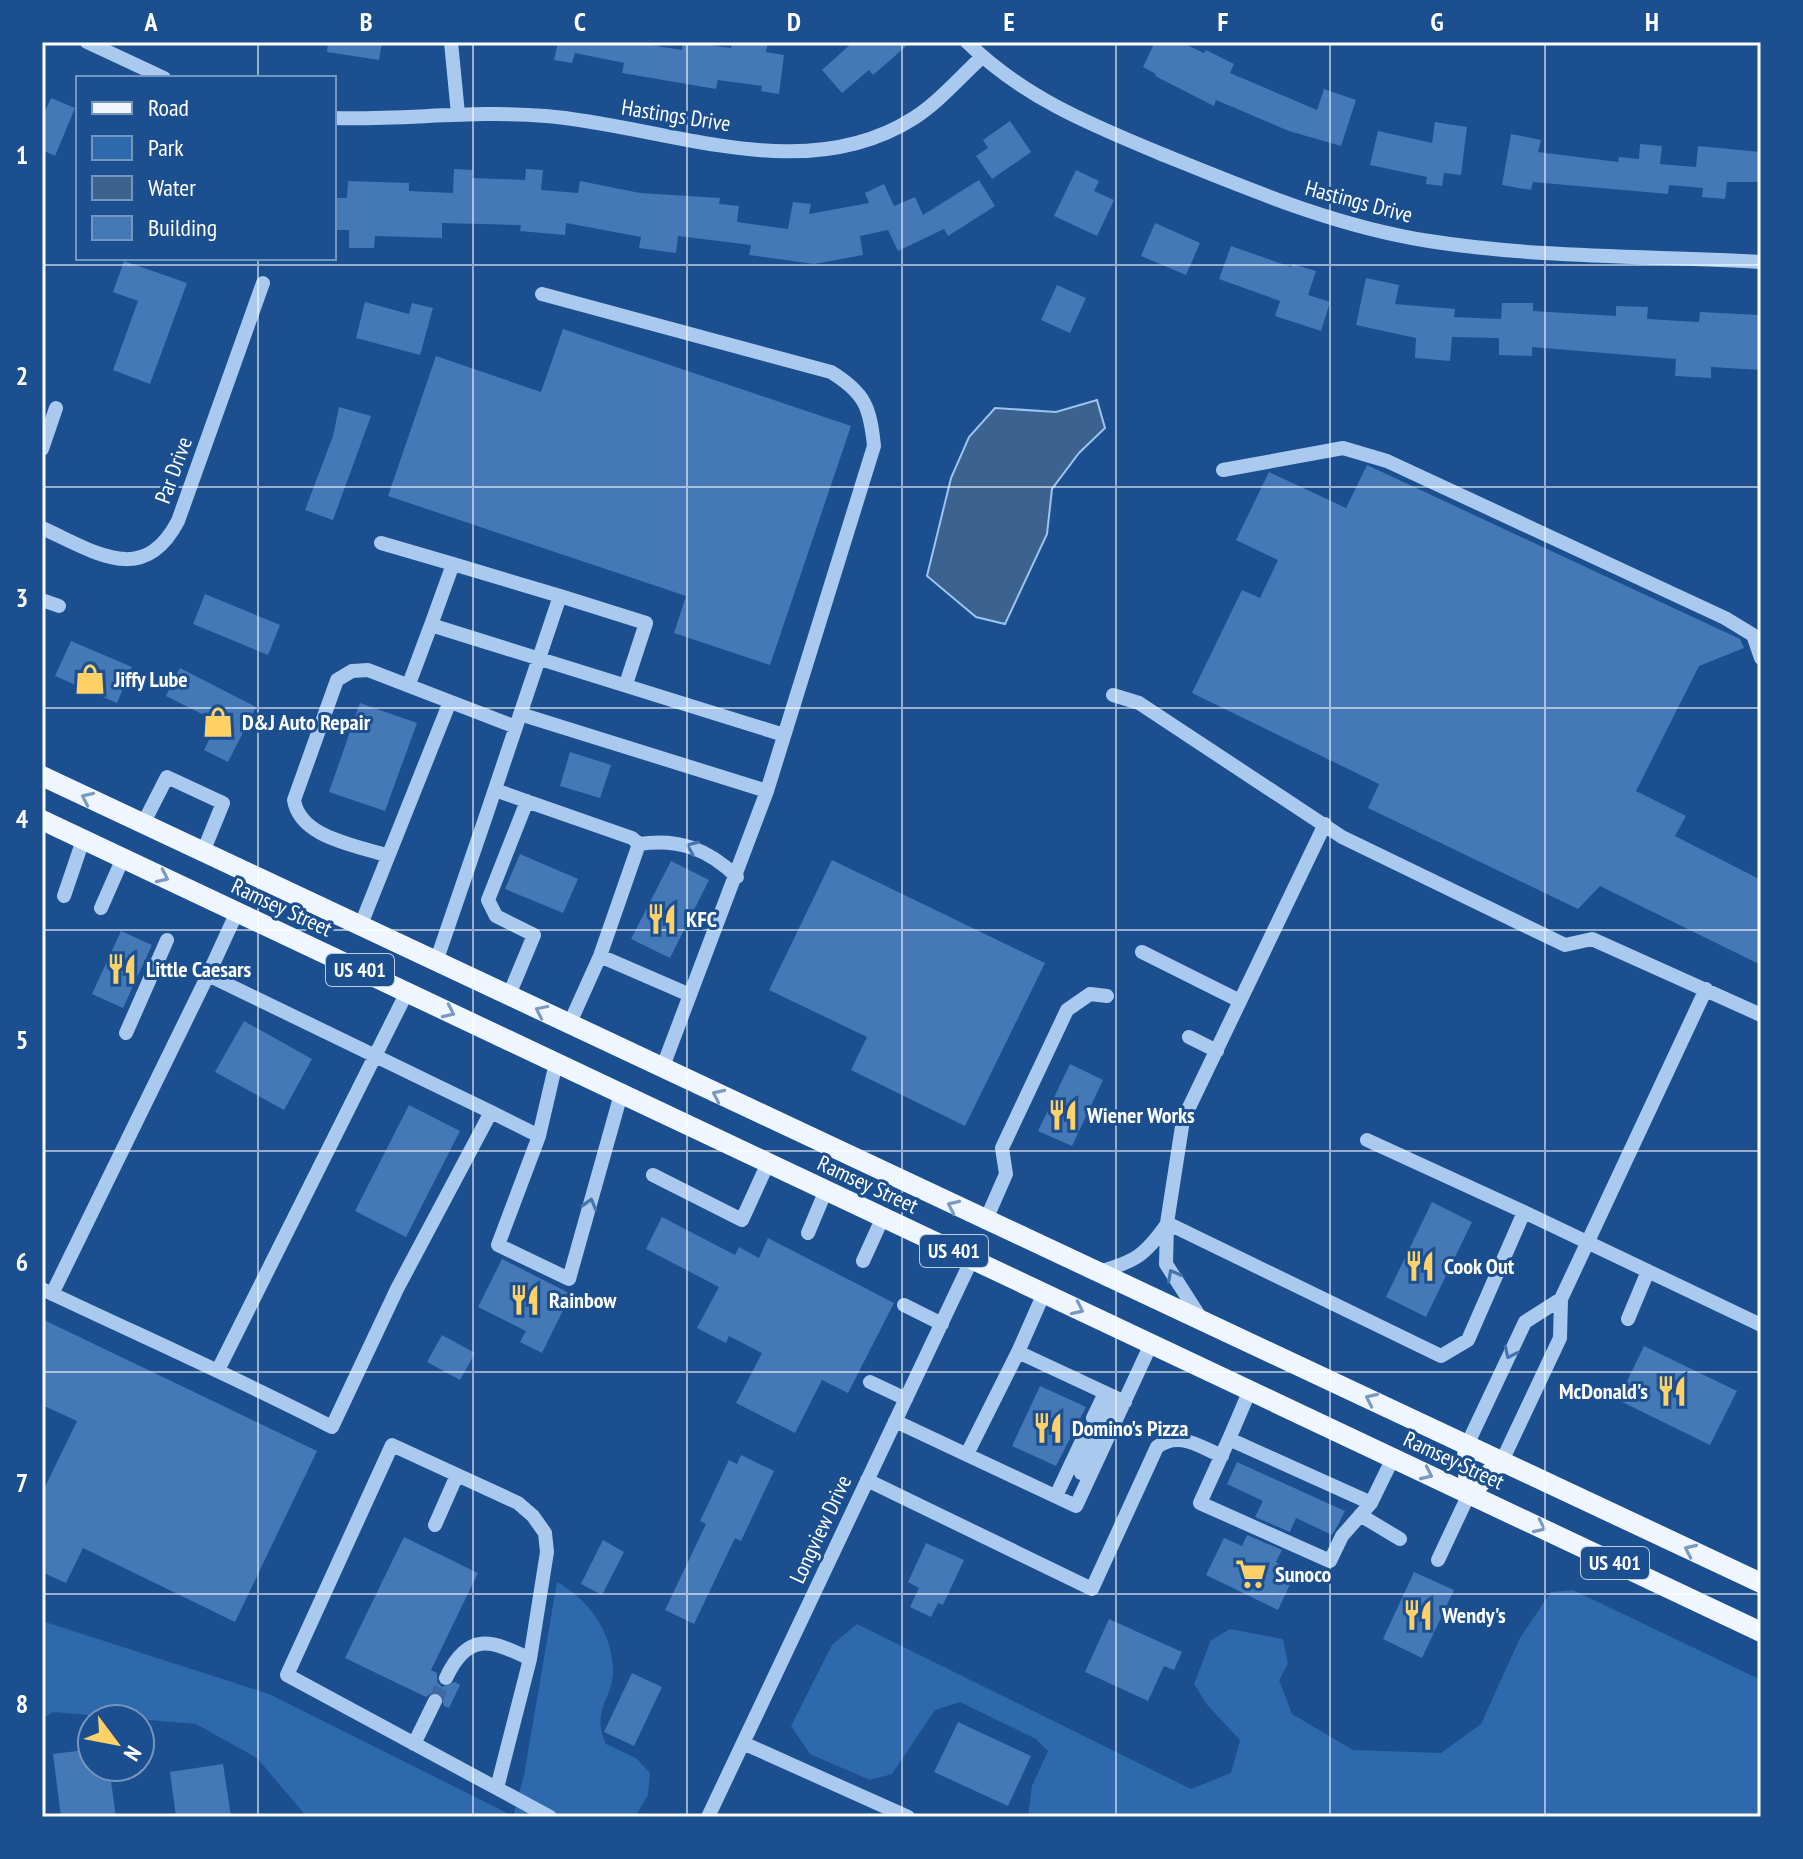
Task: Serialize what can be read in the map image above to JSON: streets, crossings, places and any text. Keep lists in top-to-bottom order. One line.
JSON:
{"streets":{"main road":["Ramsey Street","US 401"],"street":["Hastings Drive","Par Drive","Longview Drive"]},"crossings":[["Ramsey Street","Longview Drive"]],"places":{"shop":["Jiffy Lube","D&J Auto Repair"],"restaurant":["KFC","Little Caesars","Wiener Works","Cook Out","Rainbow","McDonald's","Domino's Pizza","Wendy's"],"supermarket":["Sunoco"]},"legend":["Road","Park","Water","Building"],"north":"bottom right","grid":{"columns":["A","B","C","D","E","F","G","H"],"rows":["1","2","3","4","5","6","7","8"]}}
